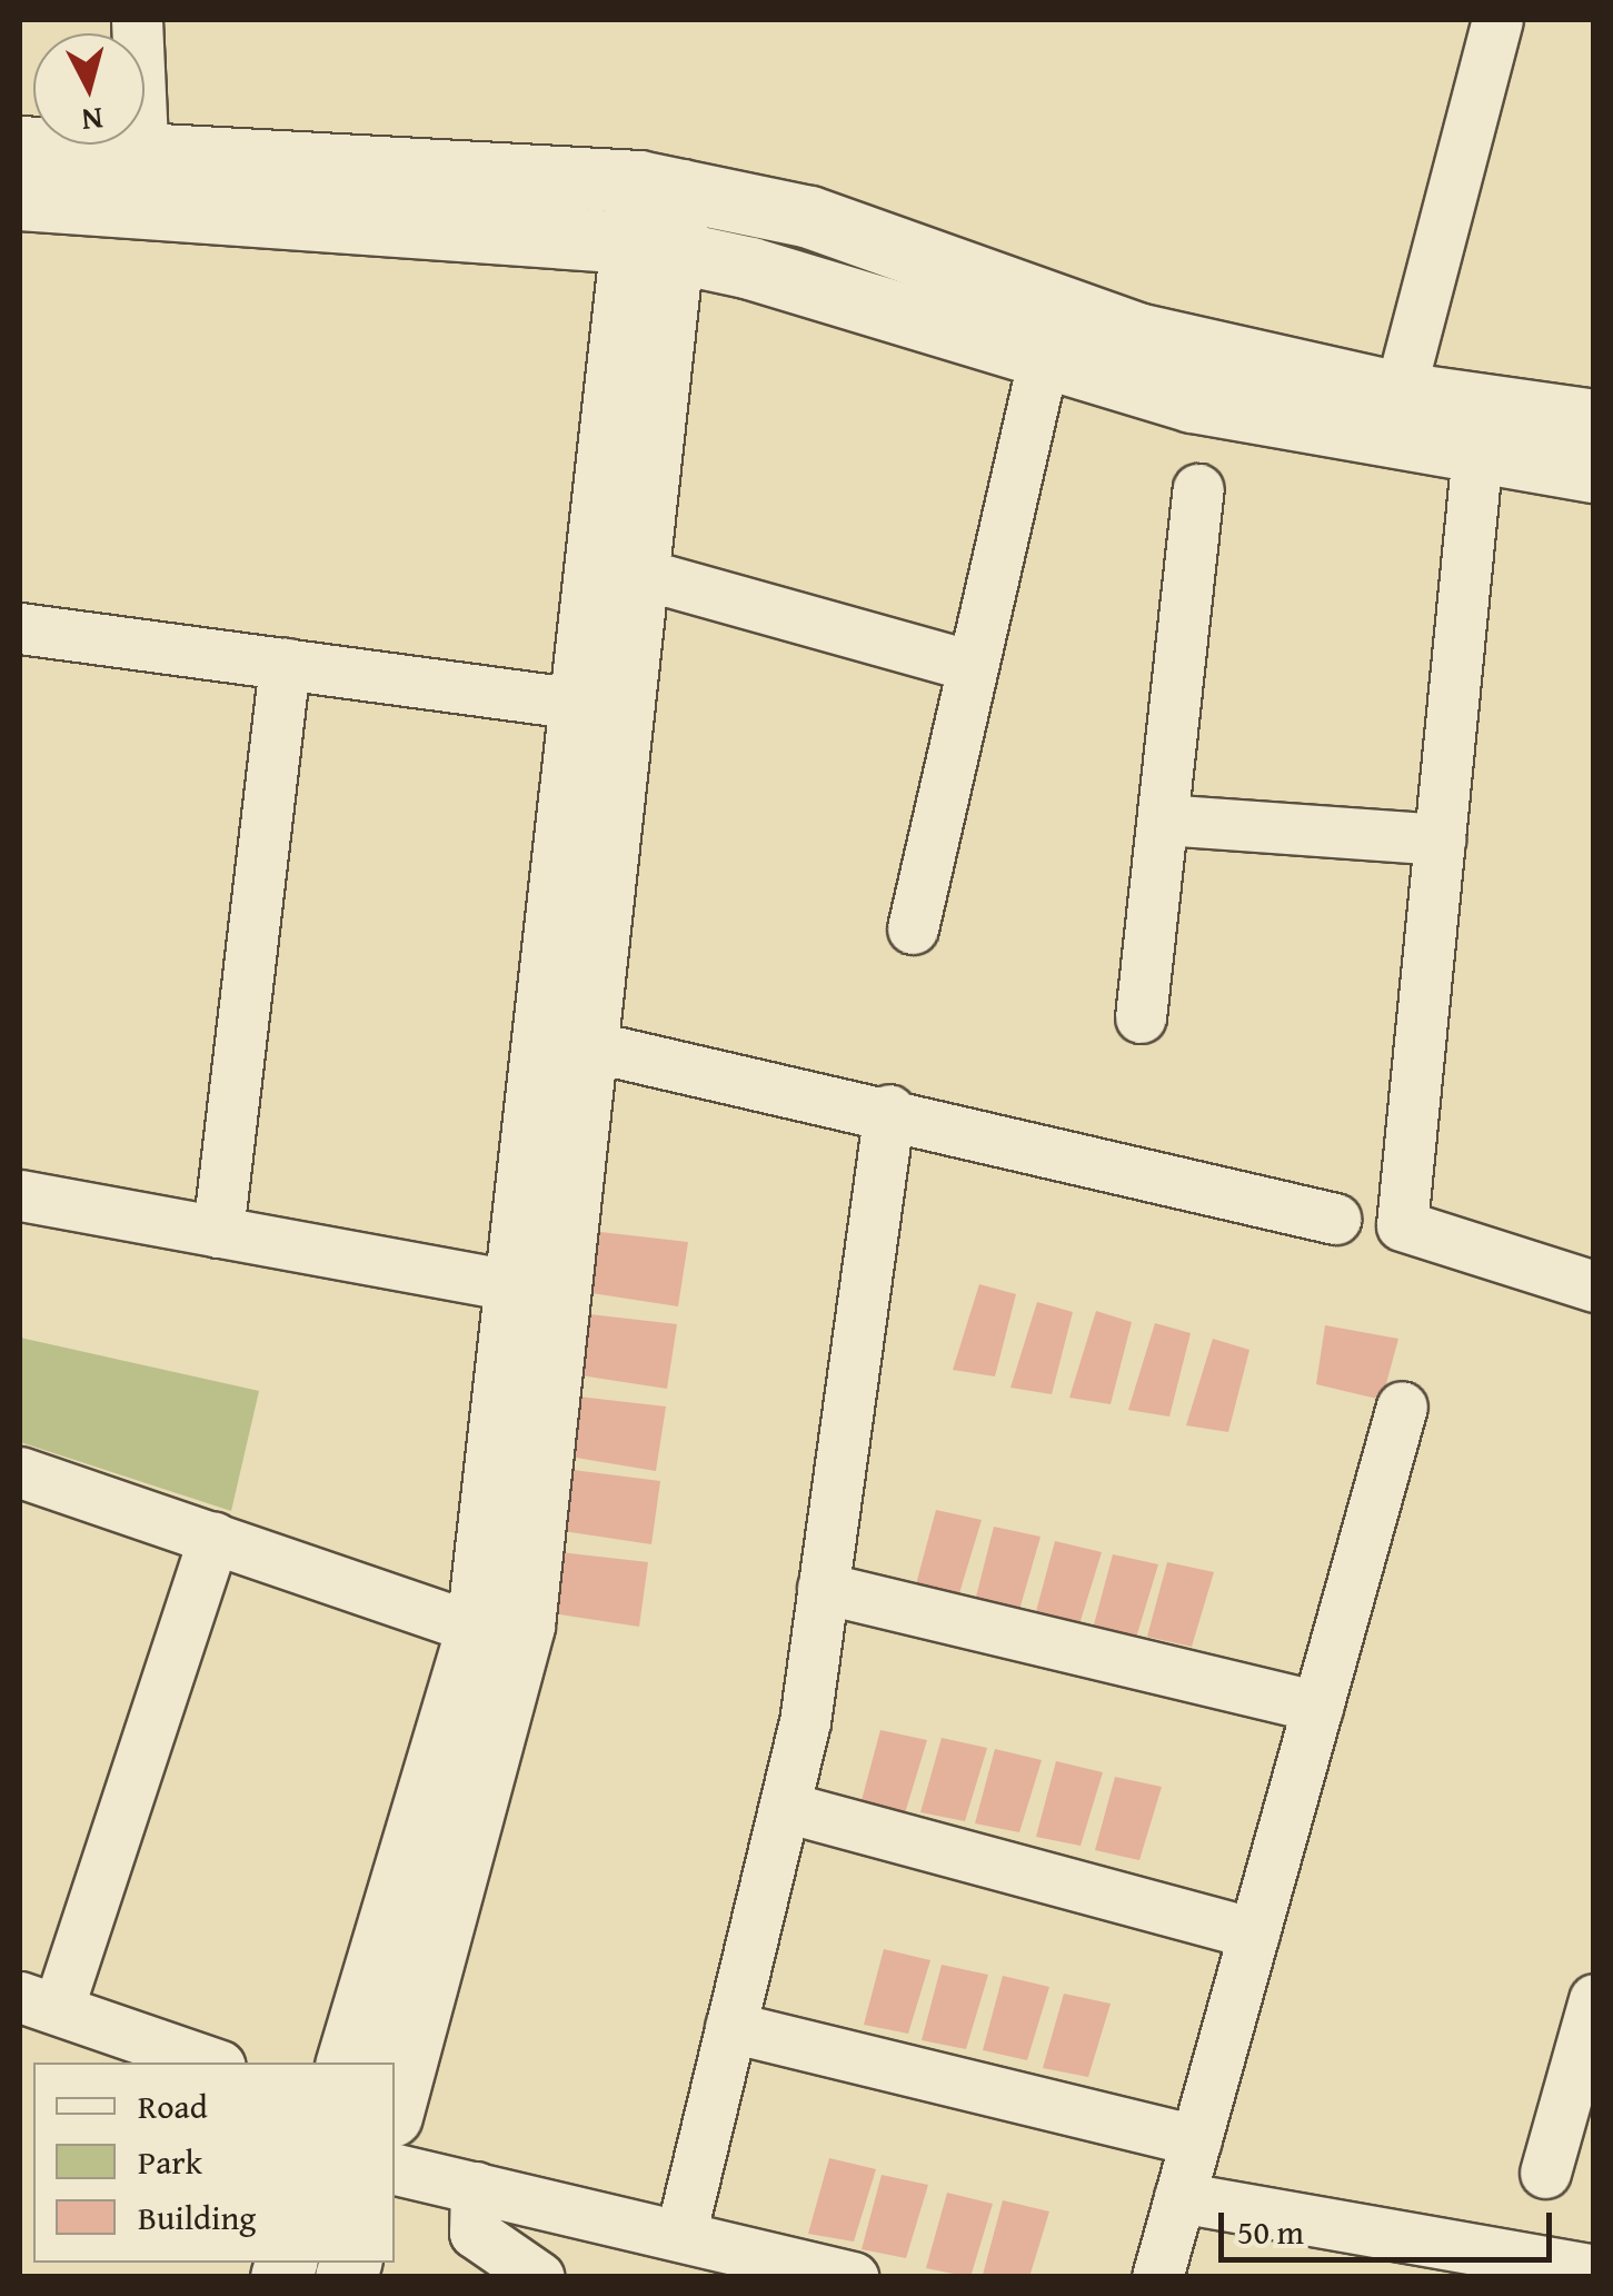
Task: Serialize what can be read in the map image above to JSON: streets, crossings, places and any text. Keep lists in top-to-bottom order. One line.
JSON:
{"legend":["Road","Park","Building"],"scale_bar":"50 m","north":"bottom"}
